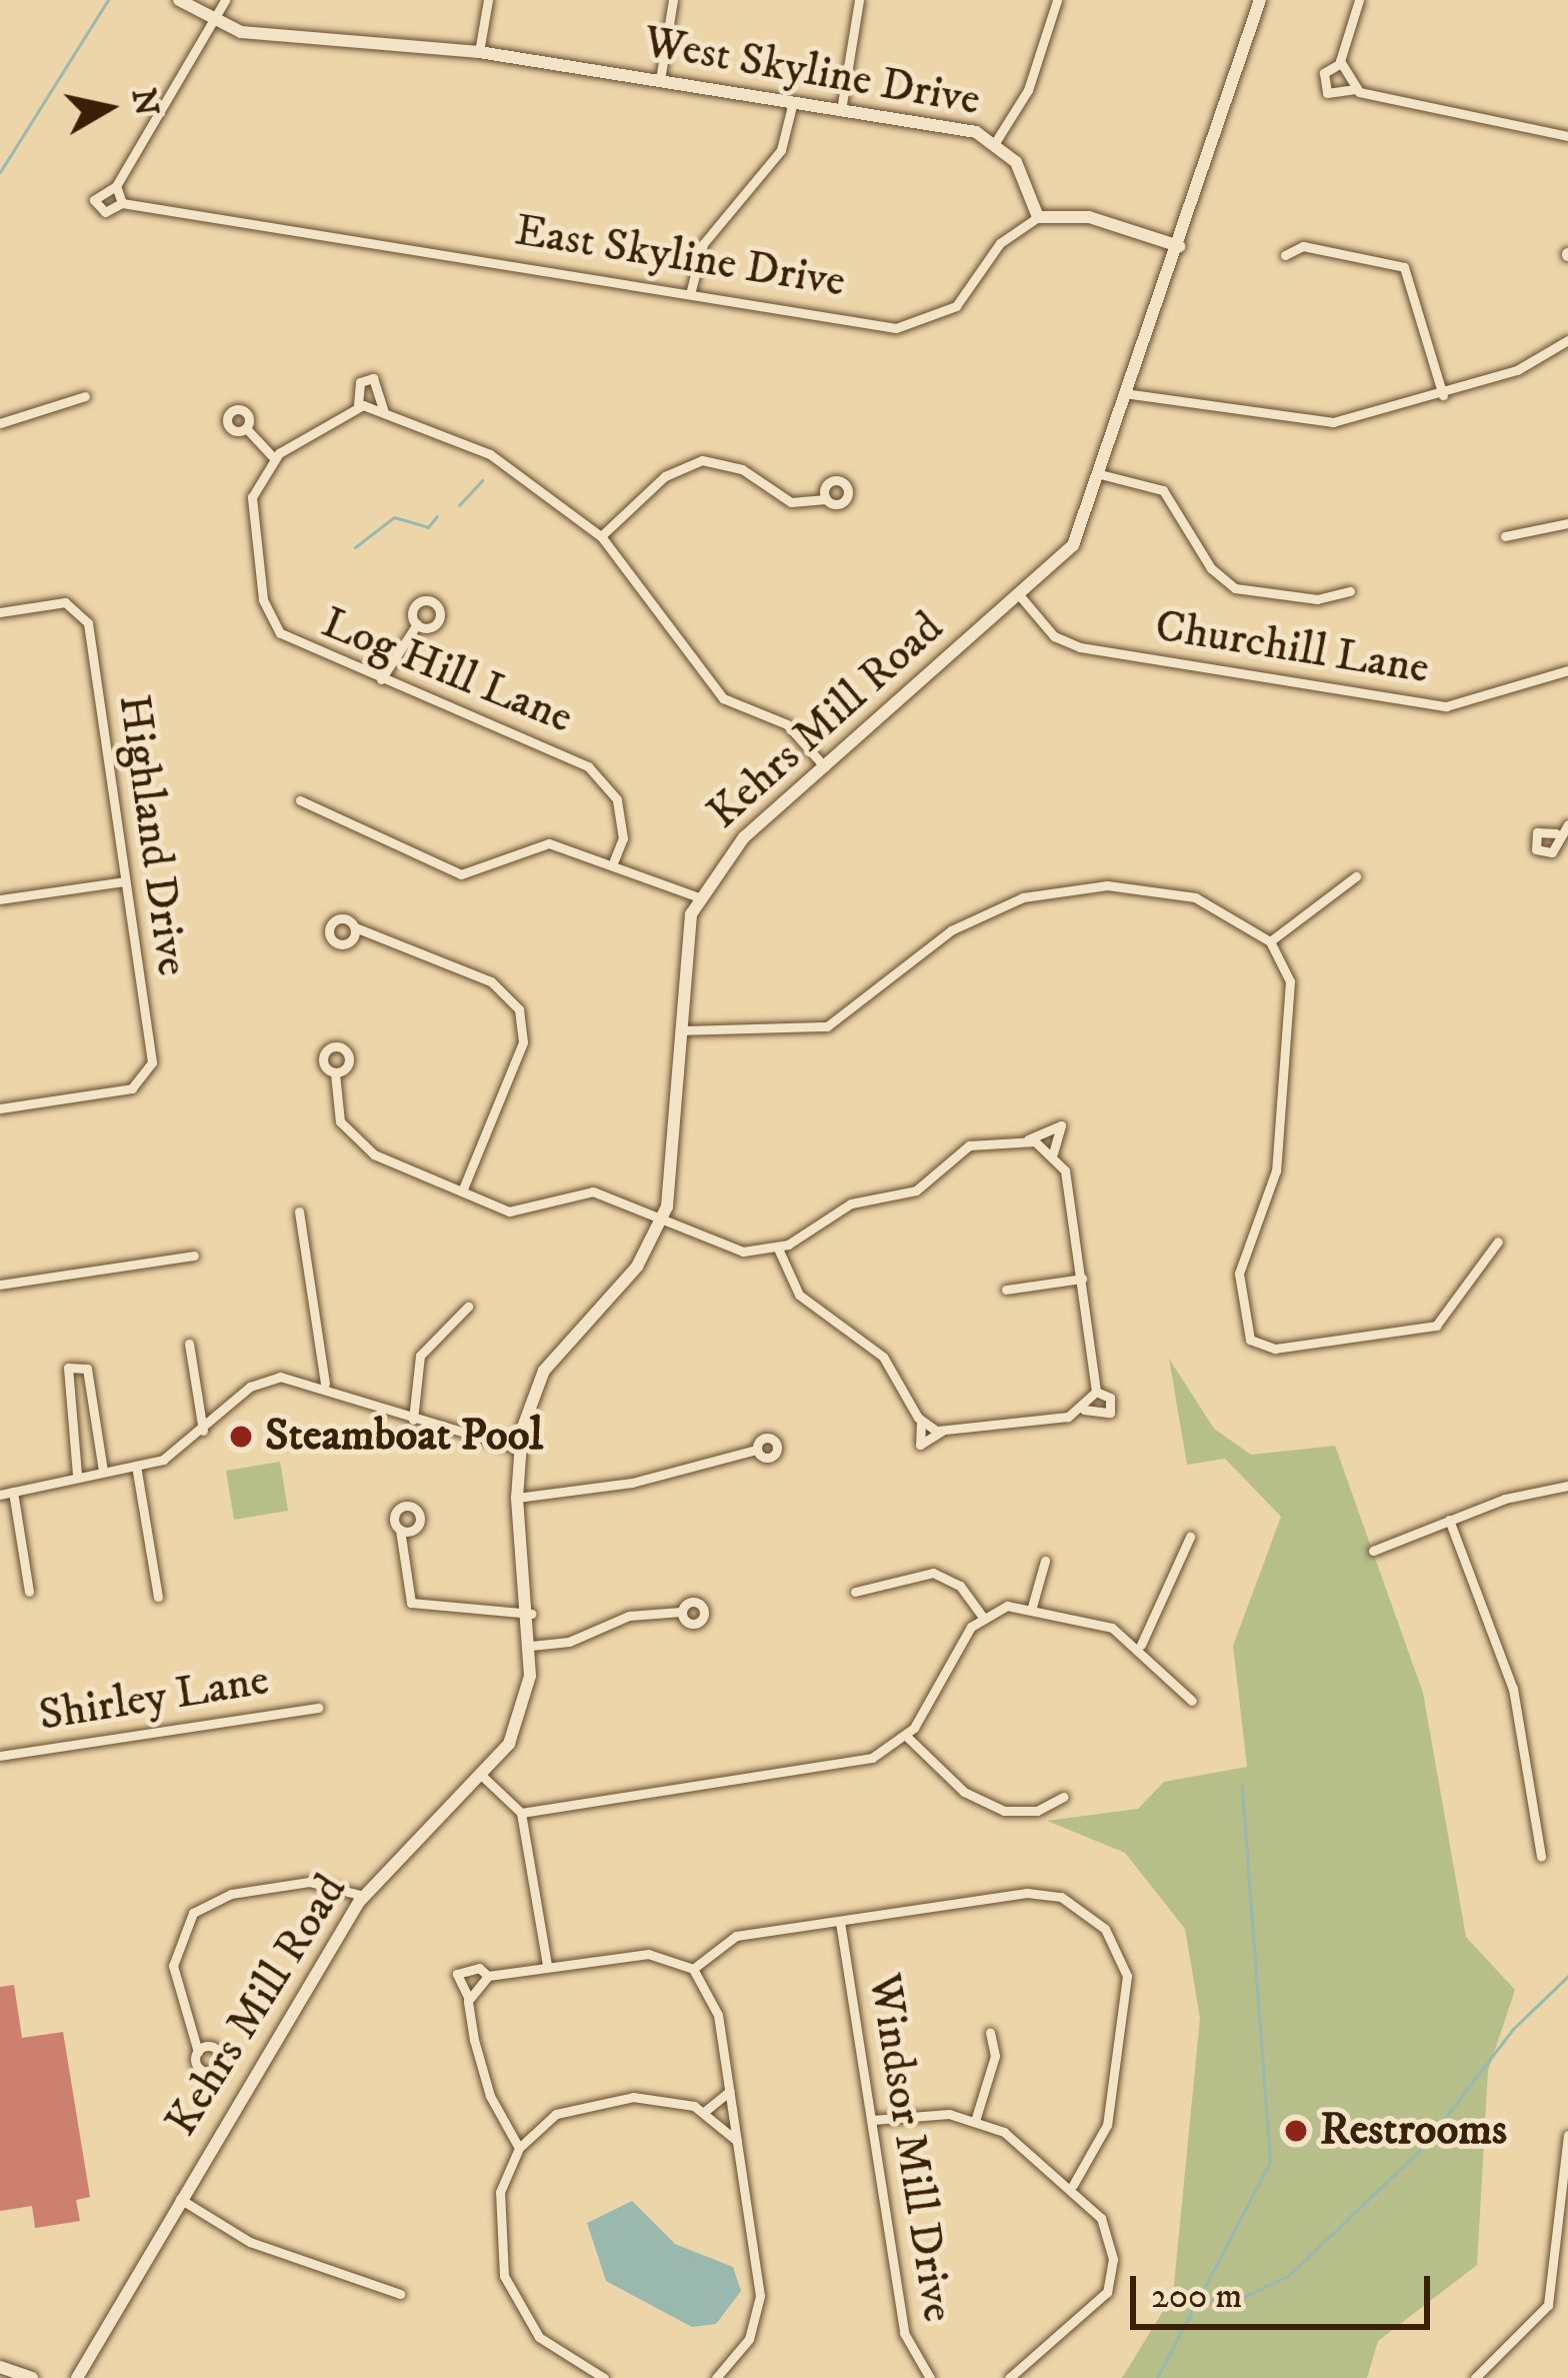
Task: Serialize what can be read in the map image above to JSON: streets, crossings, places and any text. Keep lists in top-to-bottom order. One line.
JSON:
{"streets":{"street":["West Skyline Drive","East Skyline Drive","Churchill Lane","Log Hill Lane","Kehrs Mill Road","Highland Drive","Shirley Lane","Windsor Mill Drive"]},"crossings":[["West Skyline Drive","East Skyline Drive"],["Churchill Lane","Kehrs Mill Road"]],"places":["Steamboat Pool","Restrooms"],"scale_bar":"200 m","north":"right"}
